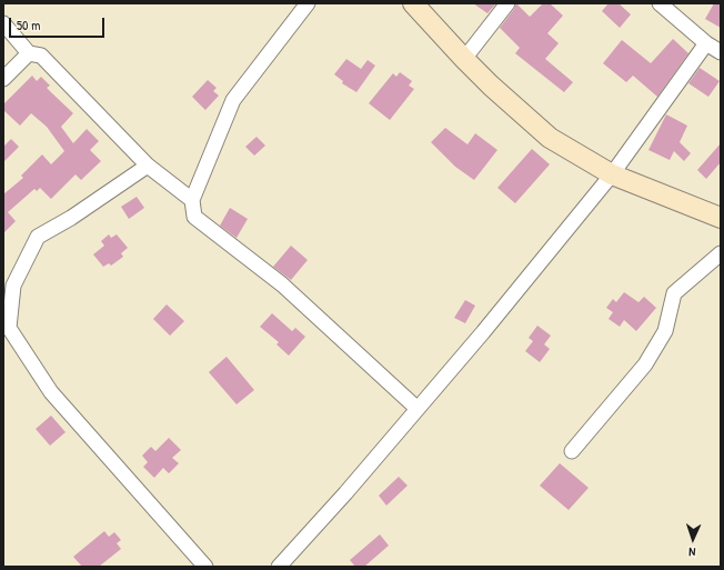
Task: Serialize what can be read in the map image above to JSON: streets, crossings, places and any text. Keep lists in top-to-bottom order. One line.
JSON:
{"scale_bar":"50 m","north":"bottom"}
